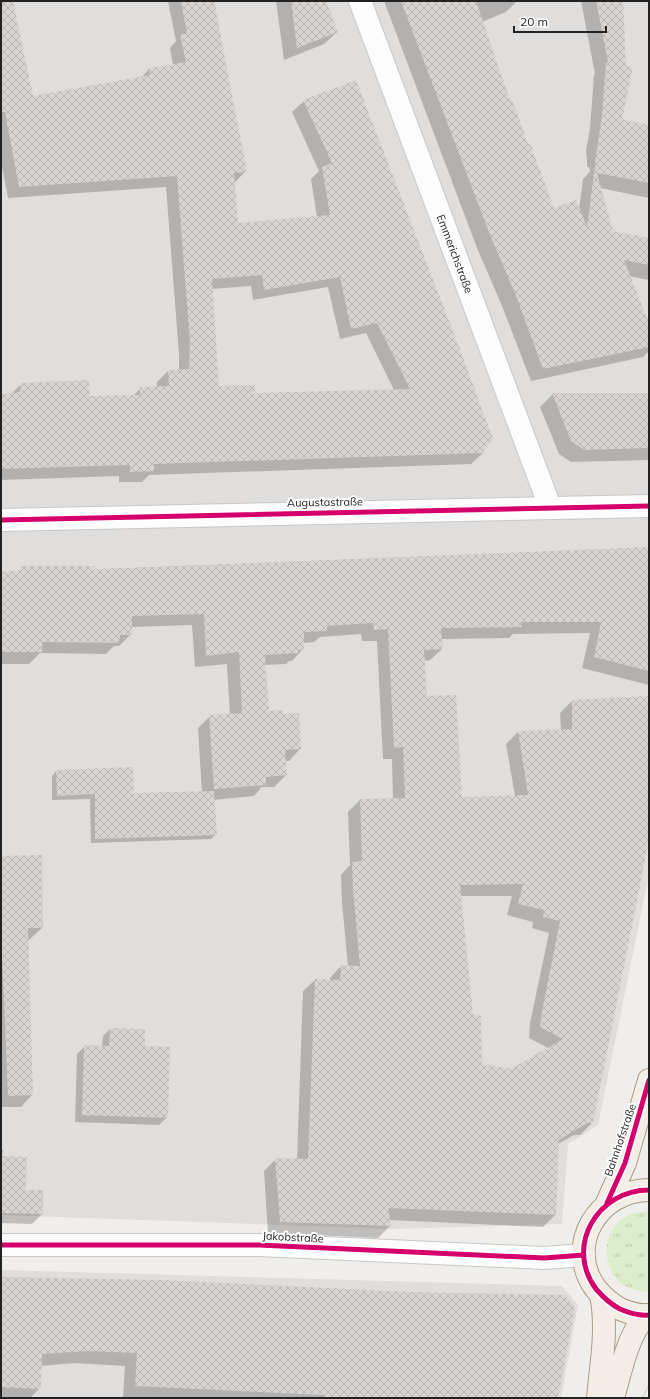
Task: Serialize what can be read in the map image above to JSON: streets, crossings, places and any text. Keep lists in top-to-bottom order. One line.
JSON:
{"streets":{"main road":["Bahnhofstraße"],"street":["Emmerichstraße","Augustastraße","Jakobstraße"]},"crossings":[["Emmerichstraße","Augustastraße"],["Bahnhofstraße","Jakobstraße"]],"scale_bar":"20 m"}
